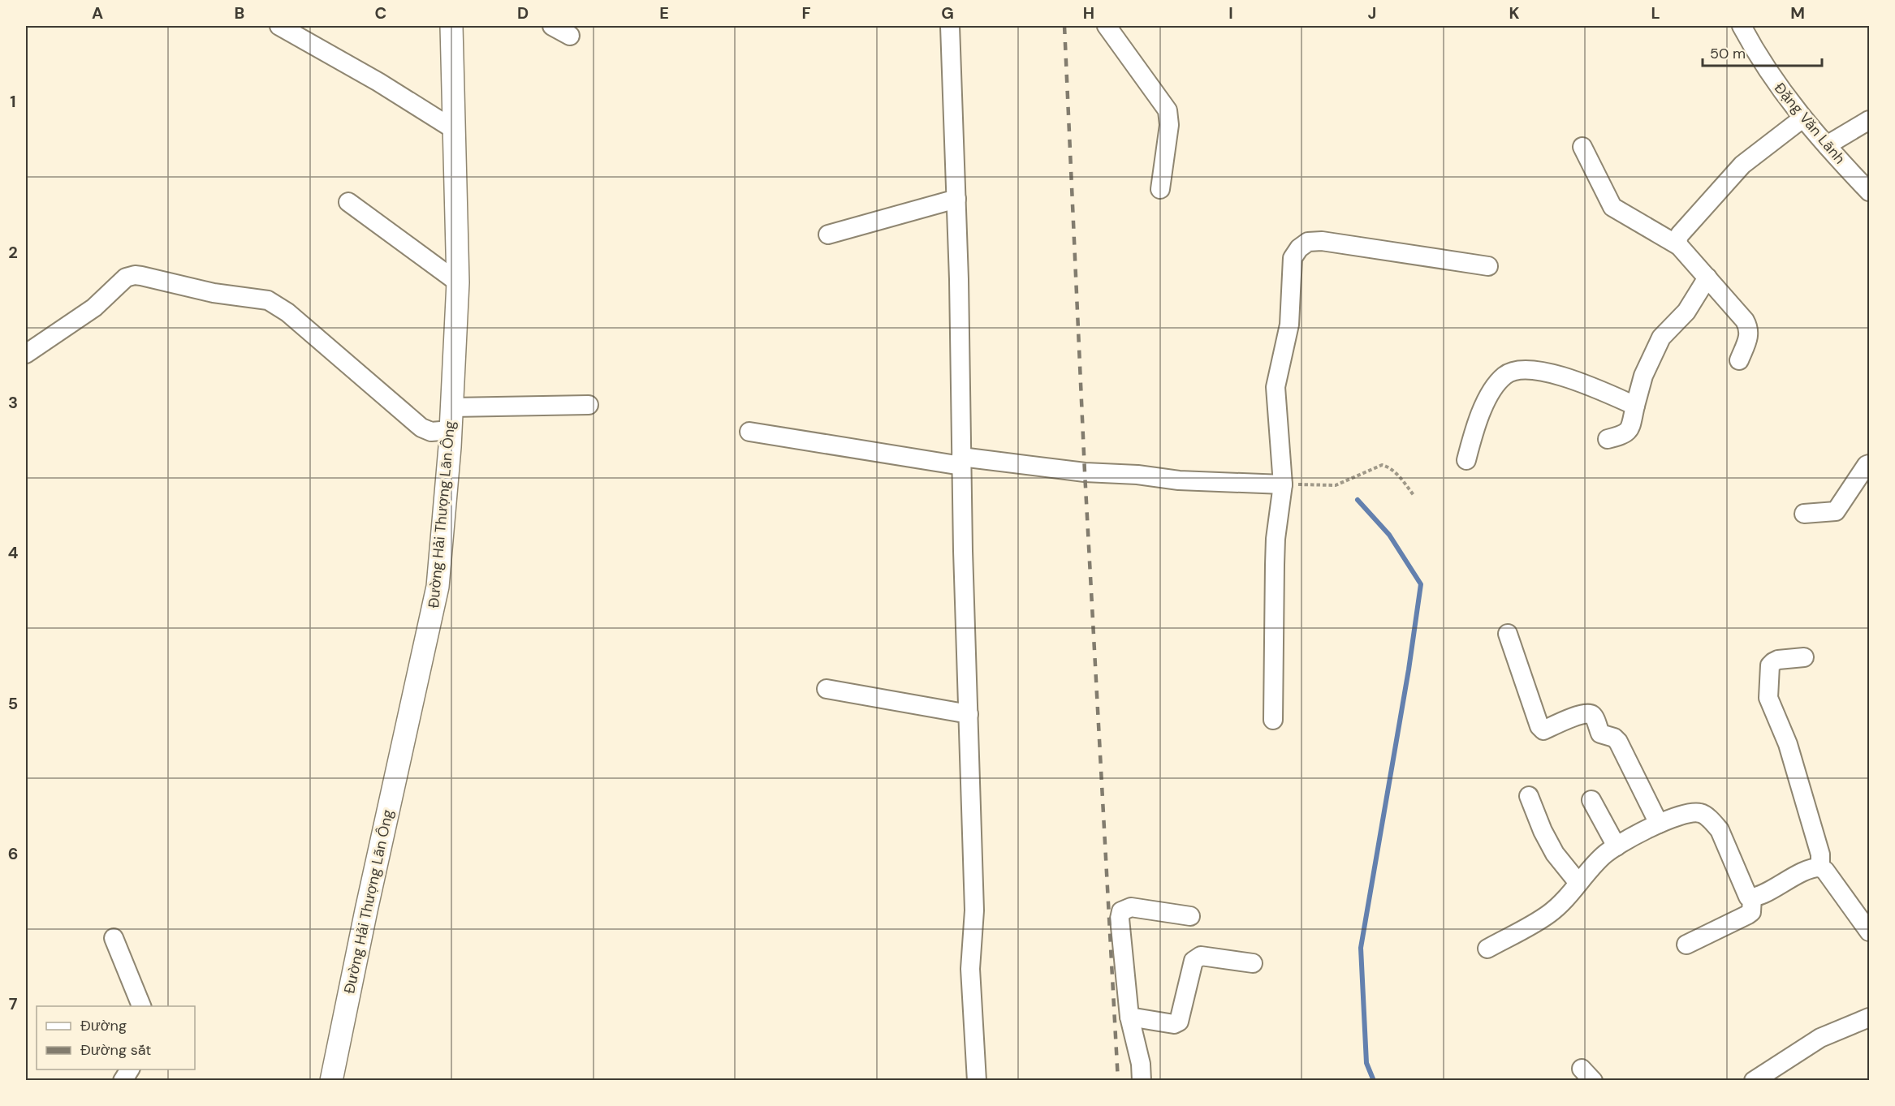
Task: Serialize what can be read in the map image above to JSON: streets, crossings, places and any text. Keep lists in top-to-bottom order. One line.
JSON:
{"streets":{"street":["Đặng Văn Lãnh","Đường Hải Thượng Lãn Ông"]},"legend":["Đường","Đường sắt"],"scale_bar":"50 m","grid":{"columns":["A","B","C","D","E","F","G","H","I","J","K","L","M"],"rows":["1","2","3","4","5","6","7"]}}
